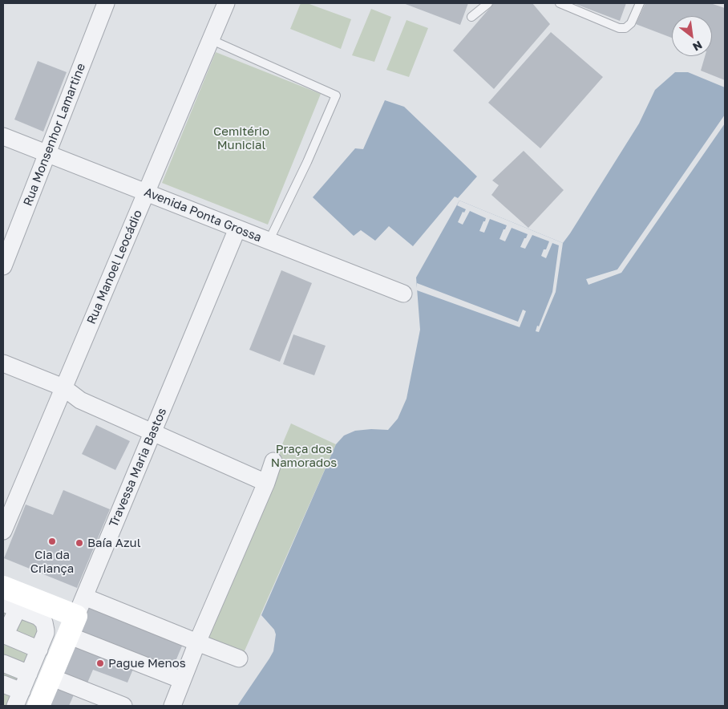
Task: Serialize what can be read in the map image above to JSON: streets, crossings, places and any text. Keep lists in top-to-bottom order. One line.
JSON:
{"streets":{"street":["Rua Monsenhor Lamartine","Avenida Ponta Grossa","Rua Manoel Leocádio","Travessa Maria Bastos"]},"crossings":[["Rua Monsenhor Lamartine","Avenida Ponta Grossa"],["Avenida Ponta Grossa","Rua Manoel Leocádio"],["Avenida Ponta Grossa","Travessa Maria Bastos"]],"parks":["Cemitério Municial","Praça dos Namorados"],"places":["Cia da Criança","Baía Azul","Pague Menos"],"north":"bottom right"}
